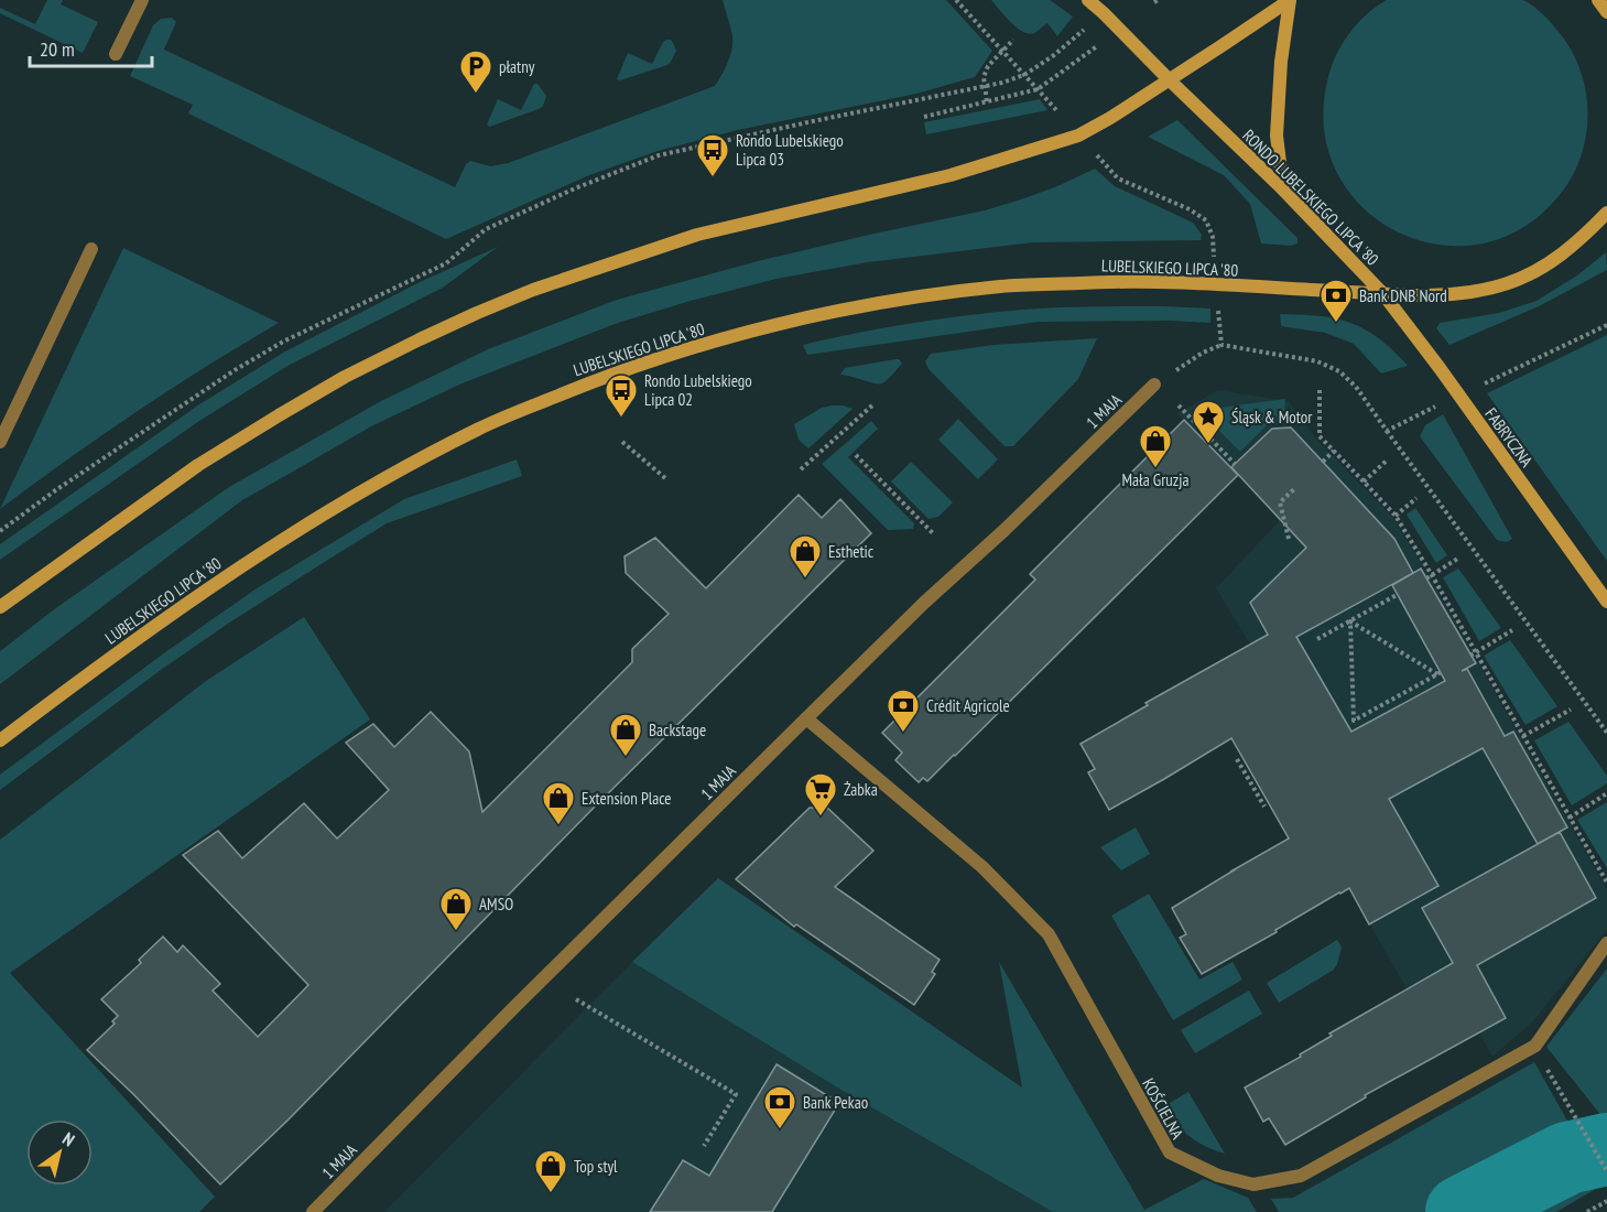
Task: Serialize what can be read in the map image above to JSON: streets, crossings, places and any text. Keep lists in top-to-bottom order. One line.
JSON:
{"streets":{"main road":["RONDO LUBELSKIEGO LIPCA '80","LUBELSKIEGO LIPCA '80","FABRYCZNA"],"street":["1 MAJA","KOŚCIELNA"]},"crossings":[["RONDO LUBELSKIEGO LIPCA '80","LUBELSKIEGO LIPCA '80"],["RONDO LUBELSKIEGO LIPCA '80","FABRYCZNA"],["LUBELSKIEGO LIPCA '80","FABRYCZNA"],["1 MAJA","KOŚCIELNA"]],"places":{"parking":["płatny"],"bus stop":["Rondo Lubelskiego Lipca 03","Rondo Lubelskiego Lipca 02"],"bank":["Bank DNB Nord","Crédit Agricole","Bank Pekao"],"place":["Śląsk & Motor"],"shop":["Mała Gruzja","Esthetic","Backstage","Extension Place","AMSO","Top styl"],"supermarket":["Żabka"]},"scale_bar":"20 m","north":"top right"}
